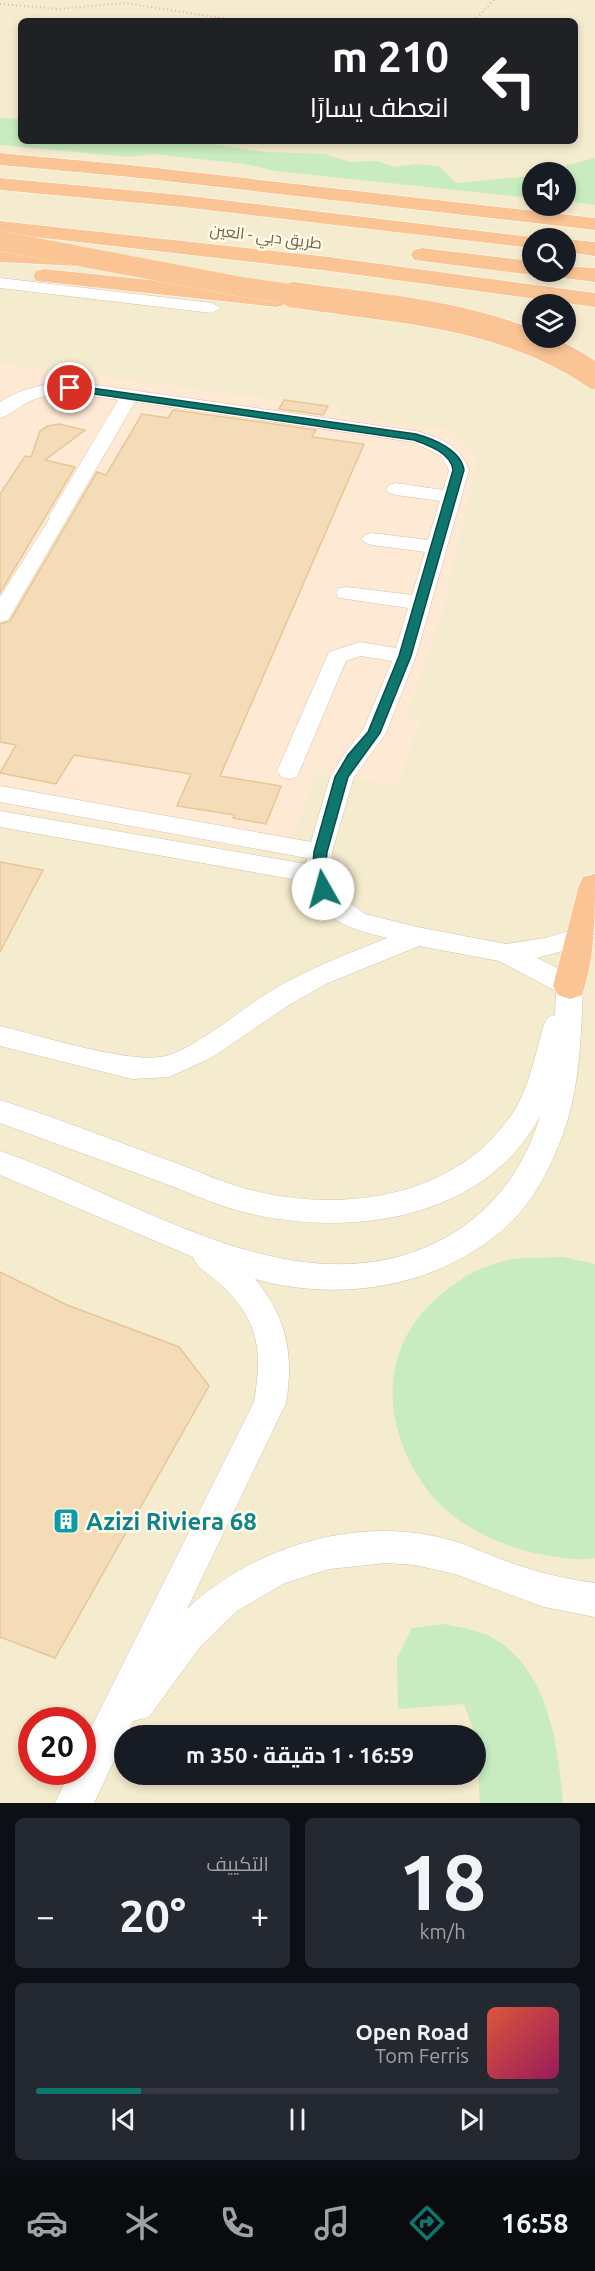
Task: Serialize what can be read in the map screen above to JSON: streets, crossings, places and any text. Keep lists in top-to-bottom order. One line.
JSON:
{"streets":{"highway":["طريق دبي - العين"]},"places":{"building":["Azizi Riviera 68"]},"page":{"turn":["210 m","انعطف يسارًا"],"limit":"20","trip":"16:59 · 1 دقيقة · 350 m","tile":[["18","km/h"],"التكييف"],"heat":["−","20°","+"],"song":["Open Road","Tom Ferris"],"tabs":"16:58"}}
